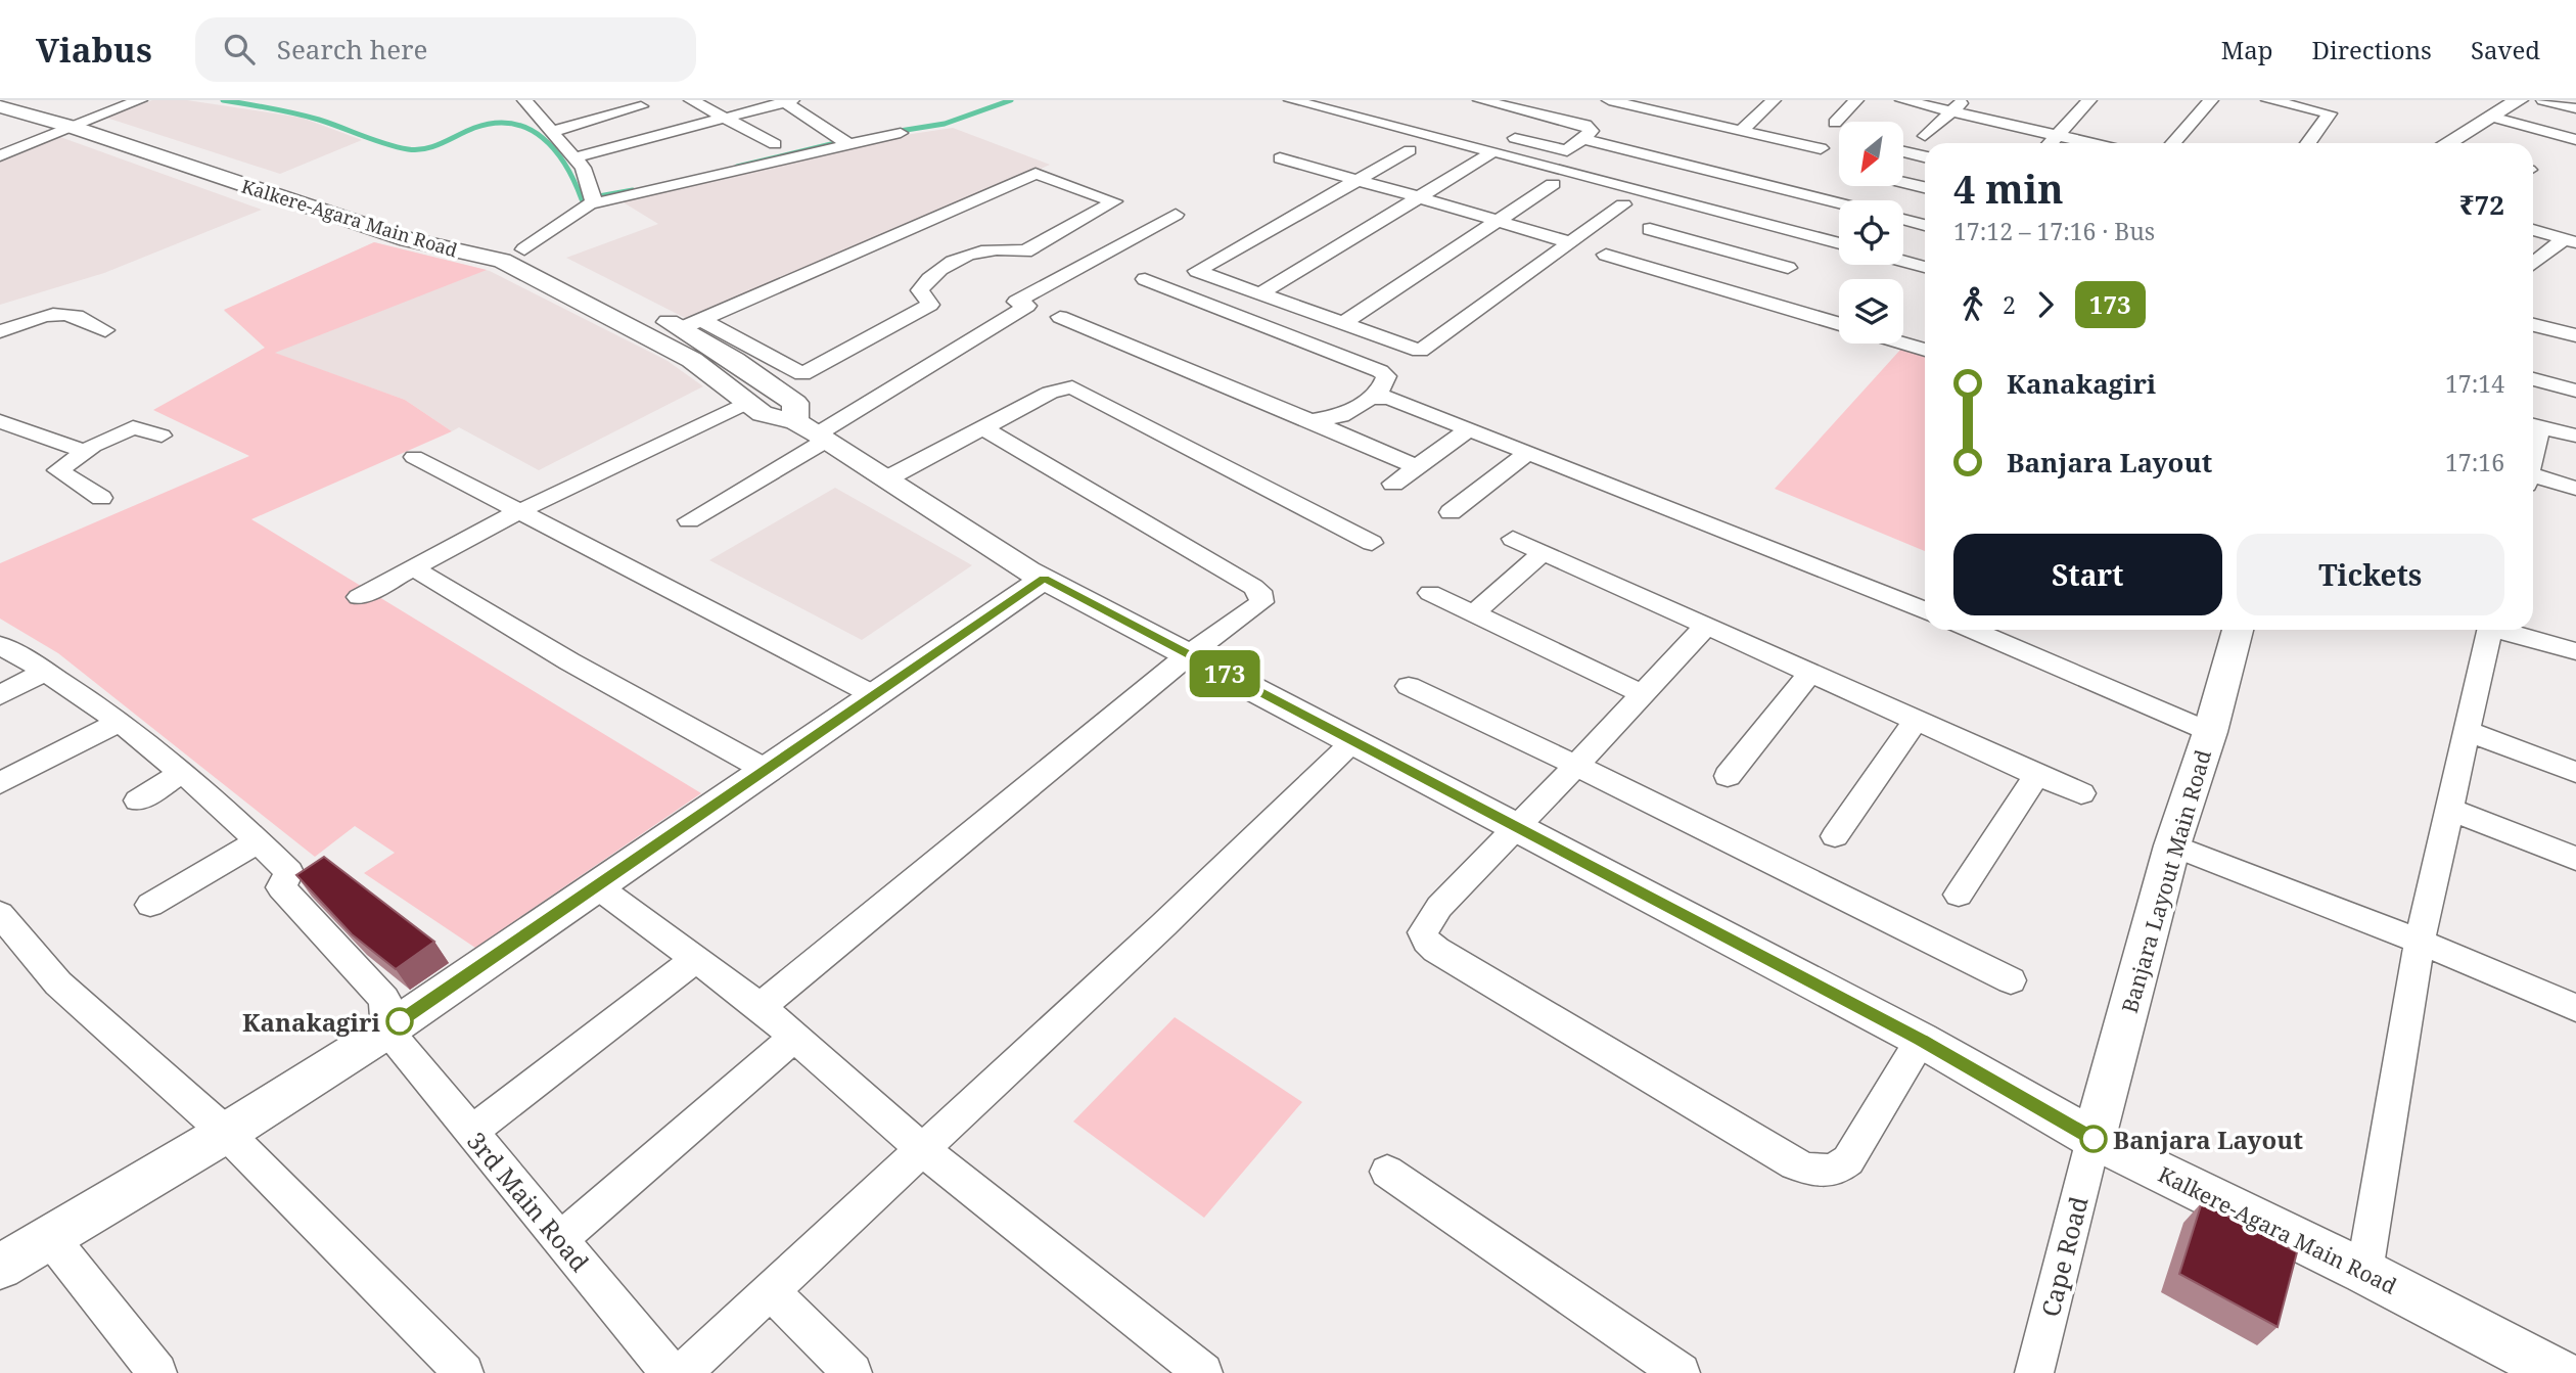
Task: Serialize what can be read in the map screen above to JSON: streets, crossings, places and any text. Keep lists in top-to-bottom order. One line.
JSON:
{"streets":{"street":["Kalkere-Agara Main Road","Banjara Layout Main Road","3rd Main Road","Cape Road"]},"crossings":[["Kalkere-Agara Main Road","Banjara Layout Main Road"],["Kalkere-Agara Main Road","Cape Road"],["Banjara Layout Main Road","Cape Road"]],"places":["Kanakagiri","Banjara Layout"],"lines":["bus line 173"],"north":"bottom left","page":{"header":"Viabus","search":"Search here","nav":["Map","Directions","Saved"],"on_map":"173","heading":["4 min","17:12 – 17:16 · Bus","₹72"],"legs":["2","173"],"list":[{"name":"Kanakagiri","value":"17:14"},{"name":"Banjara Layout","value":"17:16"}],"buttons":["Start","Tickets"]}}
